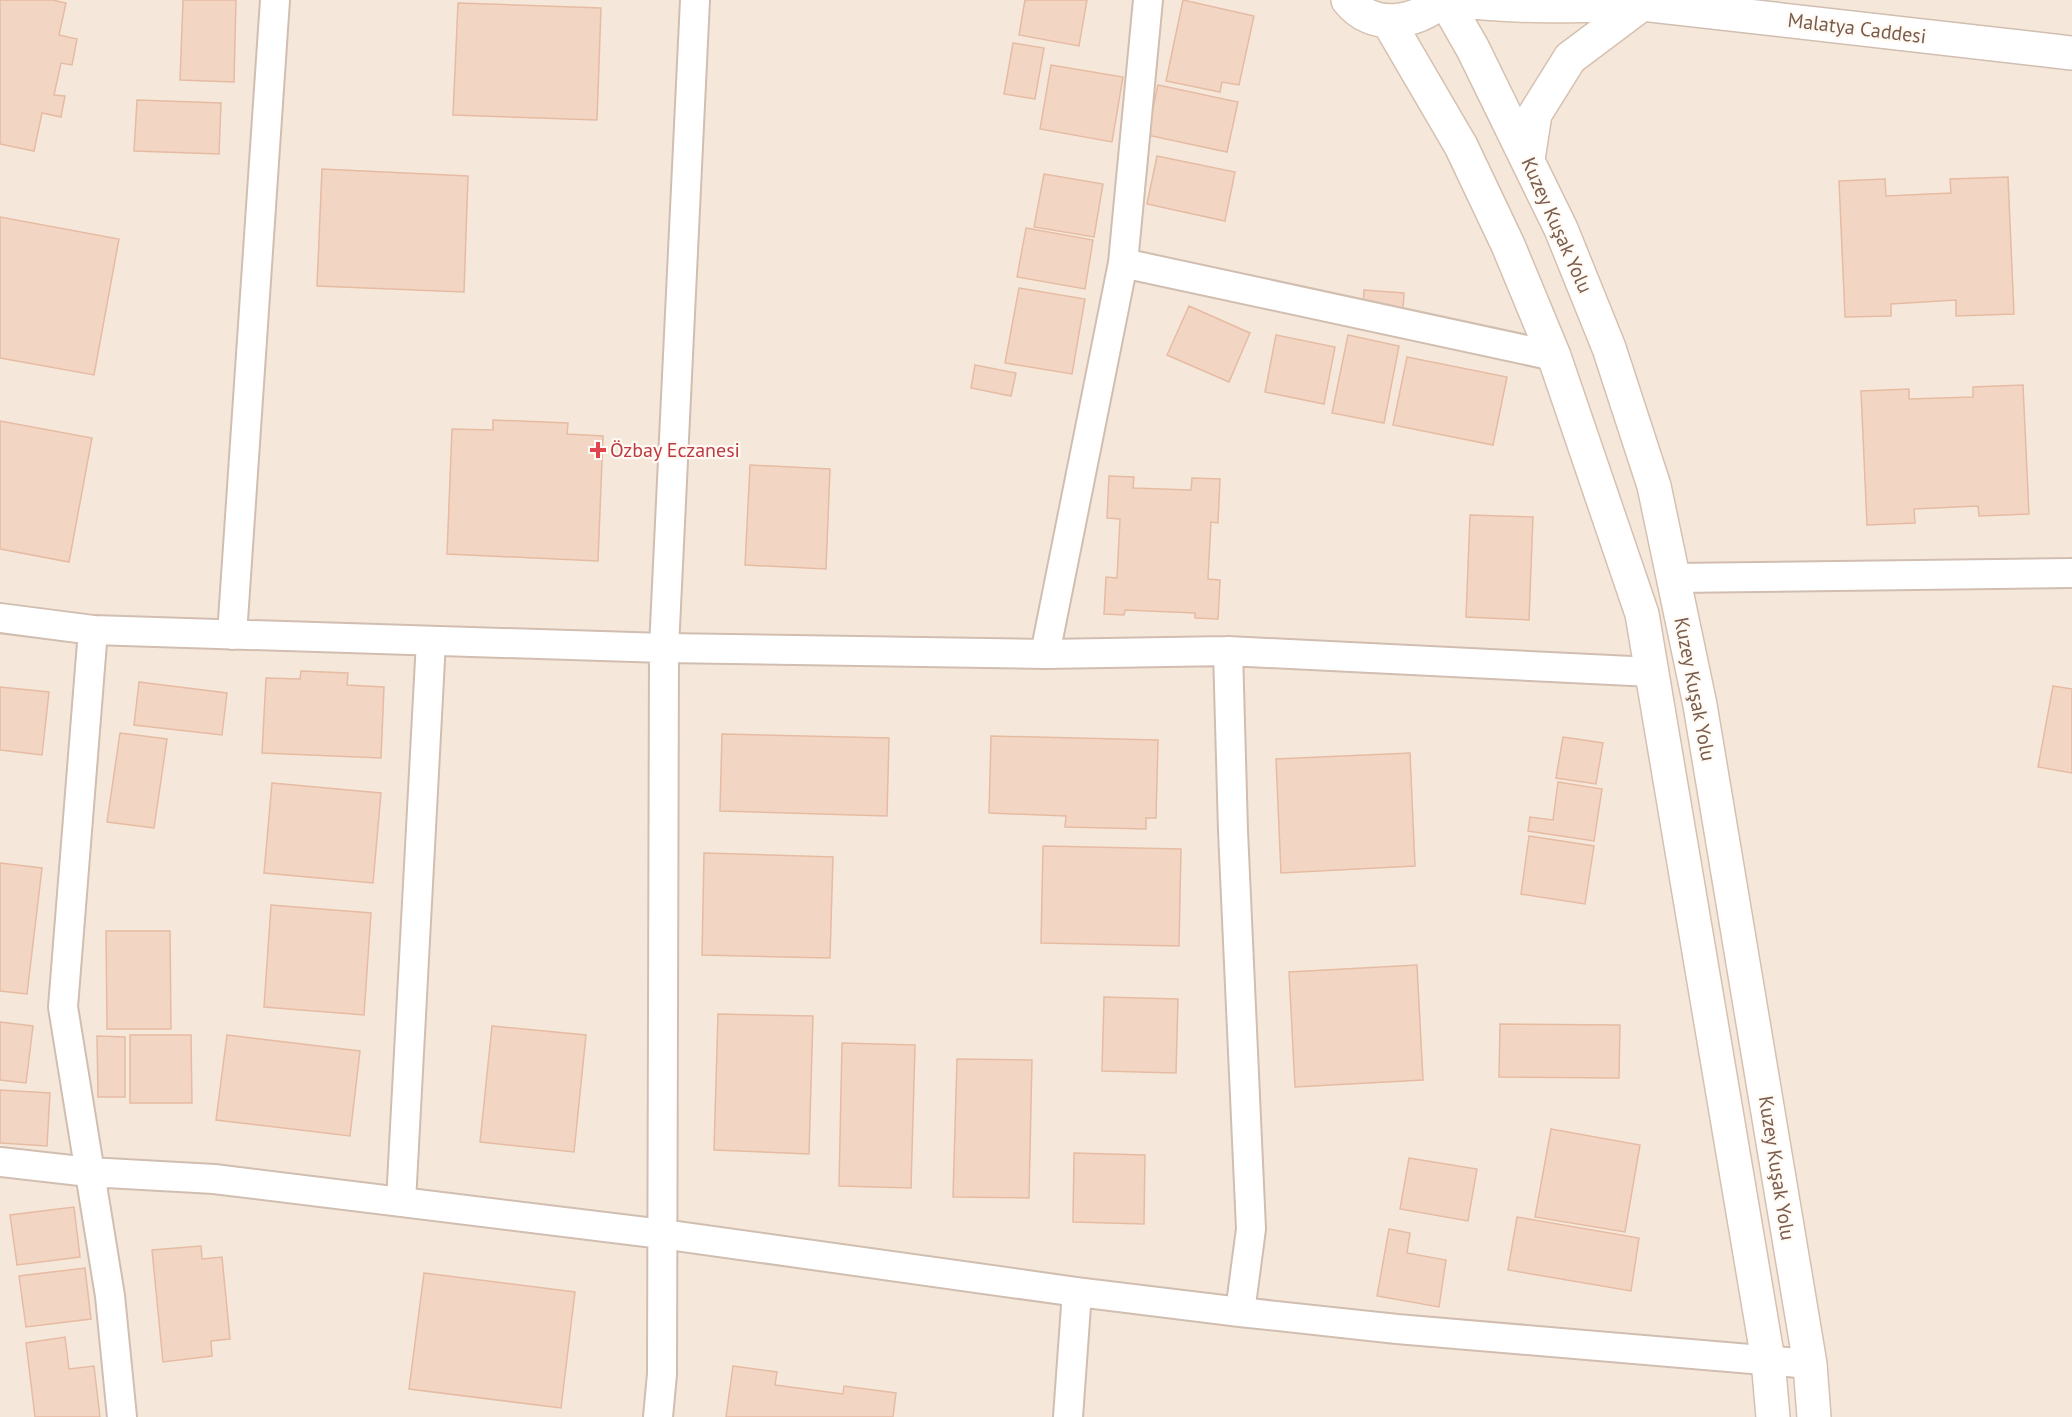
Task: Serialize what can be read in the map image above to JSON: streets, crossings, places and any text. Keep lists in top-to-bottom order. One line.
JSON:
{"streets":{"main road":["Malatya Caddesi","Kuzey Kuşak Yolu"]},"places":{"health":["Özbay Eczanesi"]}}
